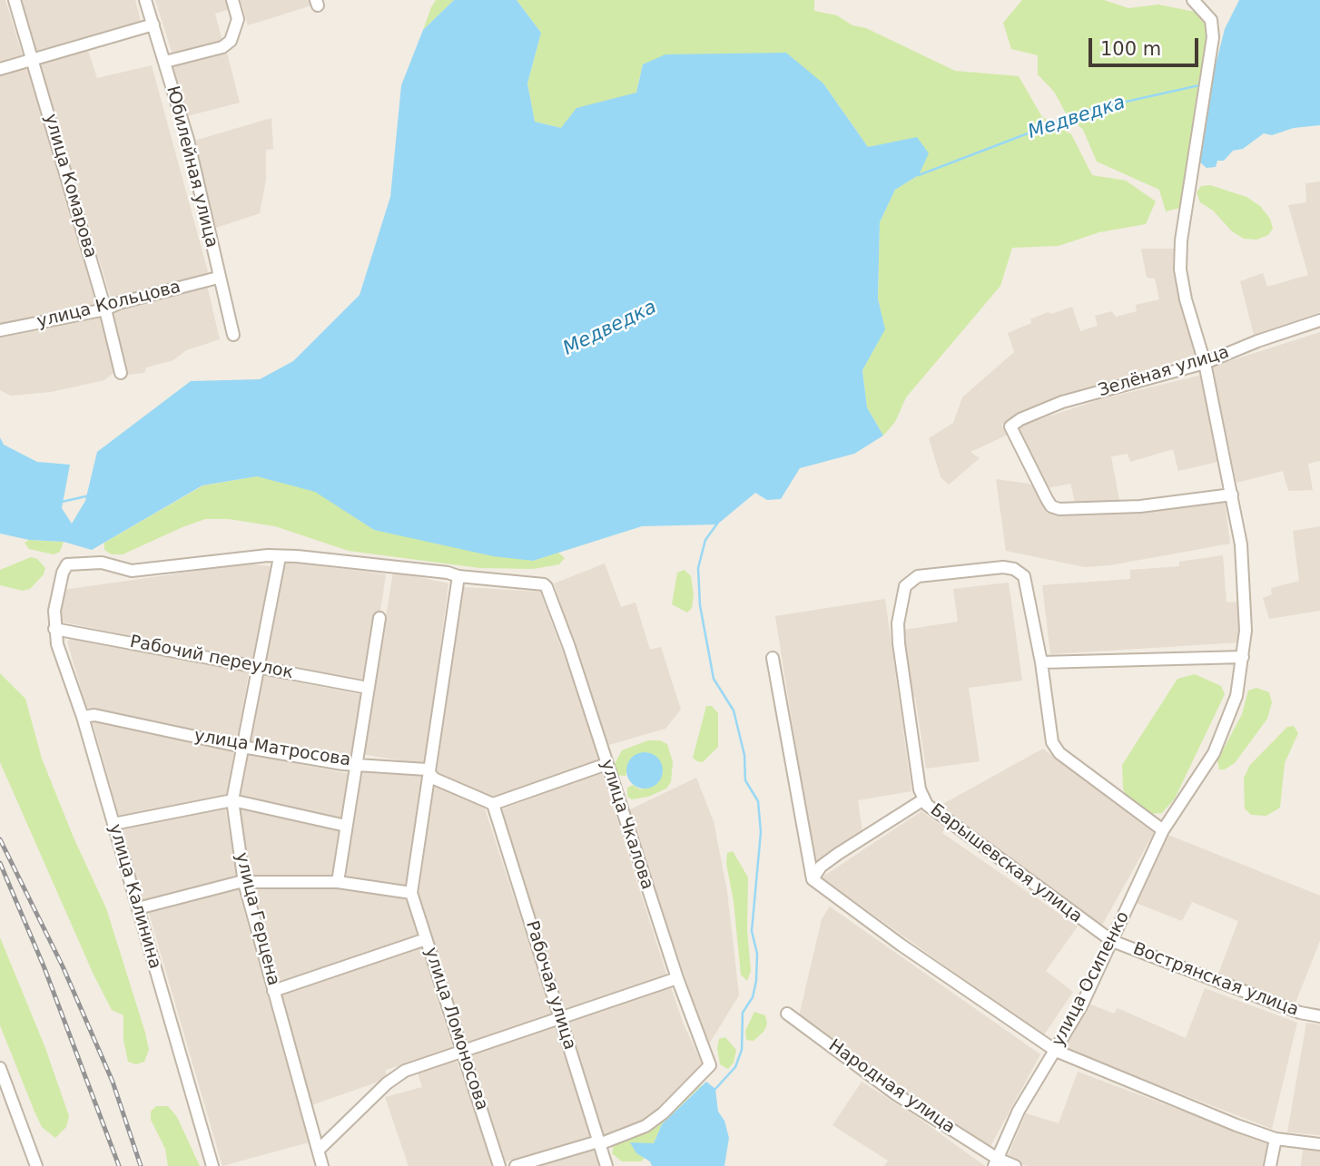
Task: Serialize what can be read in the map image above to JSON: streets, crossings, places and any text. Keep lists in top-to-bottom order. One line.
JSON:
{"streets":{"street":["Юбилейная улица","улица Комарова","улица Кольцова","Зелёная улица","Рабочий переулок","улица Матросова","улица Чкалова","Барышевская улица","улица Калинина","улица Герцена","улица Осипенко","Вострянская улица","Рабочая улица","улица Ломоносова","Народная улица"]},"crossings":[["Юбилейная улица","улица Кольцова"],["улица Комарова","улица Кольцова"],["Зелёная улица","улица Осипенко"],["Рабочий переулок","улица Калинина"],["Рабочий переулок","улица Герцена"],["улица Матросова","улица Калинина"],["улица Матросова","улица Герцена"],["улица Матросова","Рабочая улица"],["улица Чкалова","Рабочая улица"],["Барышевская улица","улица Осипенко"],["Барышевская улица","Вострянская улица"],["улица Осипенко","Вострянская улица"],["улица Осипенко","Народная улица"]],"water":["Медведка"],"scale_bar":"100 m"}
